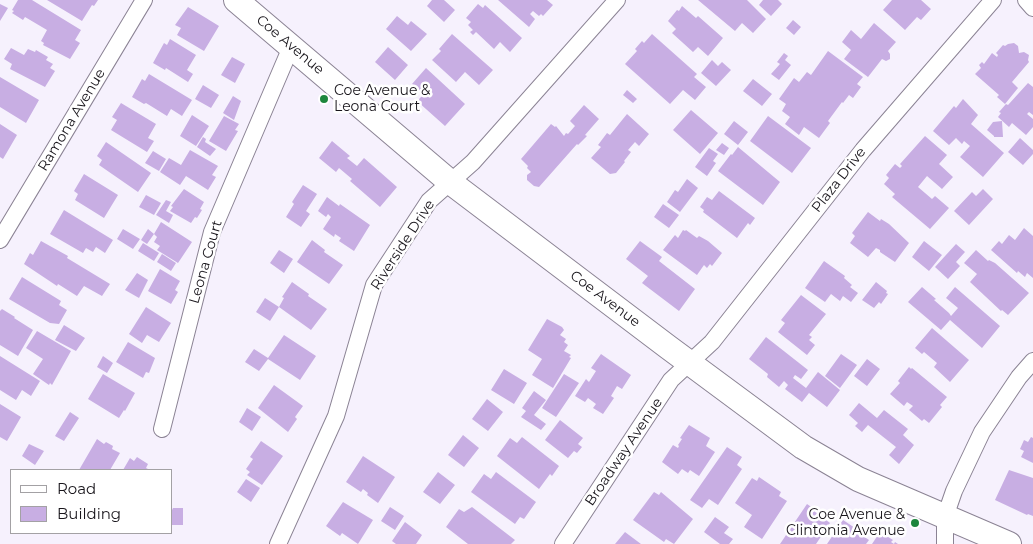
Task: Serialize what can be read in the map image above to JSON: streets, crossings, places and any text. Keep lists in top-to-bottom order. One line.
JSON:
{"streets":{"street":["Coe Avenue","Ramona Avenue","Plaza Drive","Riverside Drive","Leona Court","Broadway Avenue"]},"crossings":[["Coe Avenue","Plaza Drive"],["Coe Avenue","Riverside Drive"],["Coe Avenue","Leona Court"],["Coe Avenue","Broadway Avenue"],["Plaza Drive","Broadway Avenue"]],"places":["Coe Avenue & Leona Court","Coe Avenue & Clintonia Avenue"],"legend":["Road","Building"]}
